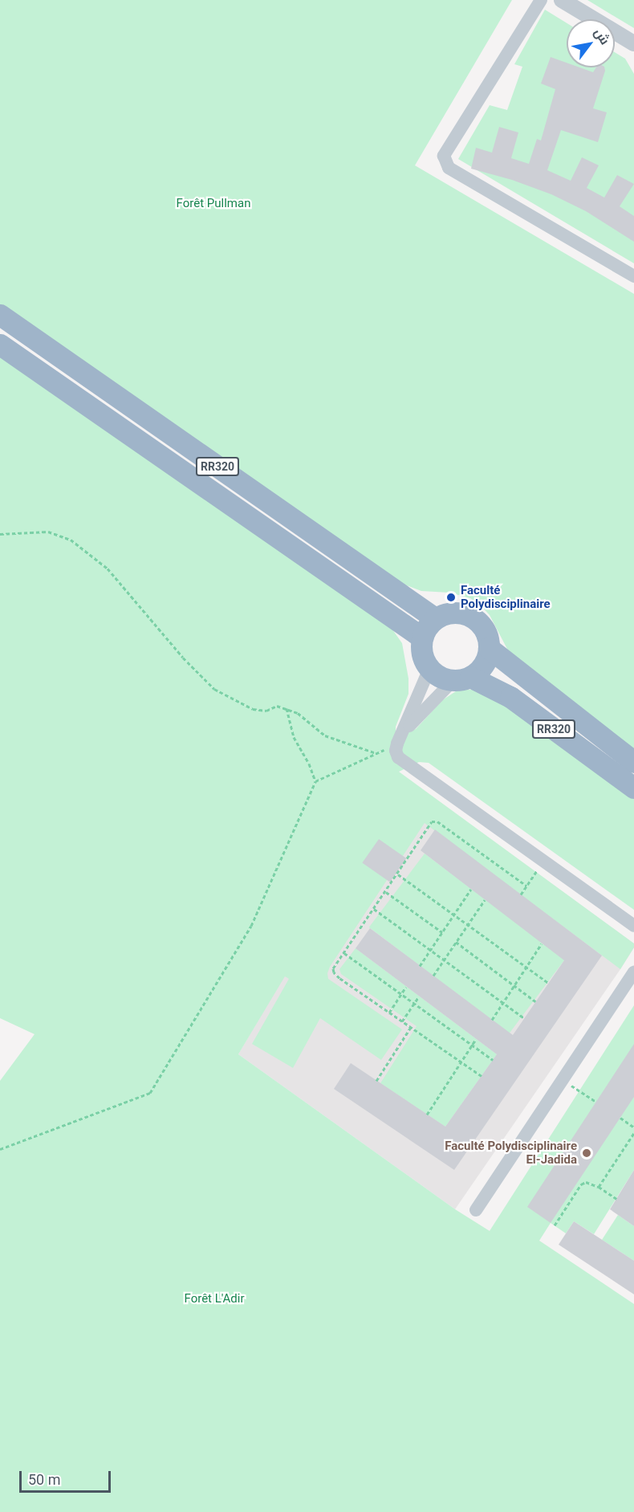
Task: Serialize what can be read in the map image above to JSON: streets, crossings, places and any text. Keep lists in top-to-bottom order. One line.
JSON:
{"streets":{"highway":["RR320"]},"parks":["Forêt Pullman","Forêt L'Adir"],"places":["Faculté Polydisciplinaire","Faculté Polydisciplinaire El-Jadida"],"scale_bar":"50 m","north":"top right"}
